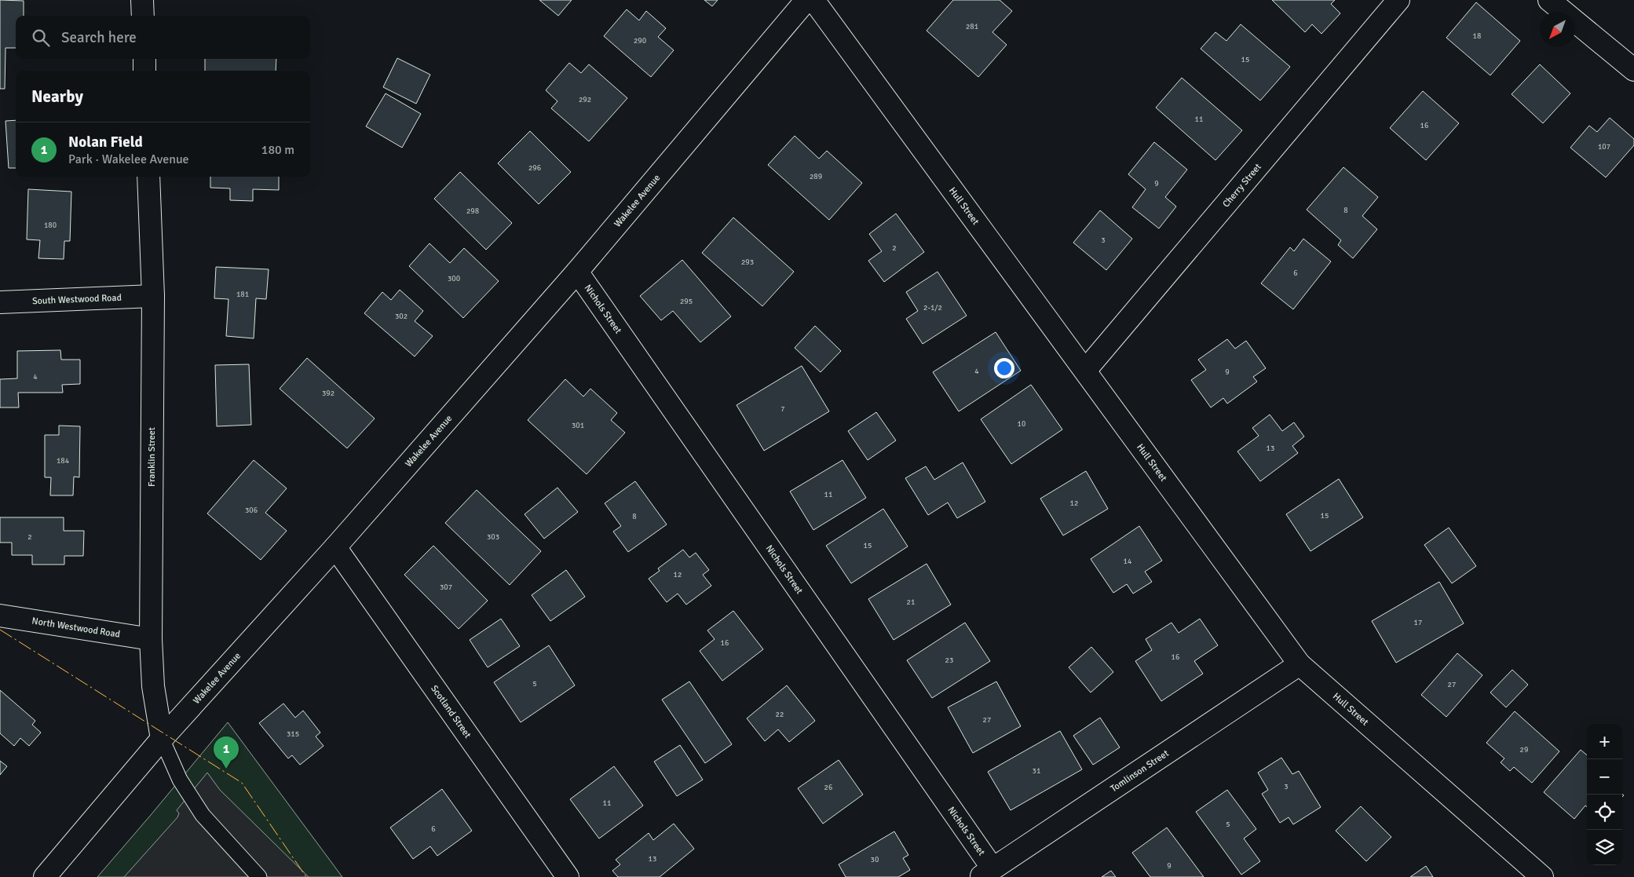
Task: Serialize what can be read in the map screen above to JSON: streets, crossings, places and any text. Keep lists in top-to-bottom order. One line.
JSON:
{"streets":{"street":["Cherry Street","Wakelee Avenue","Hull Street","South Westwood Road","Nichols Street","Franklin Street","North Westwood Road","Scotland Street","Tomlinson Street"]},"crossings":[["Cherry Street","Hull Street"],["Wakelee Avenue","Nichols Street"],["Wakelee Avenue","Franklin Street"],["Wakelee Avenue","Scotland Street"],["Hull Street","Tomlinson Street"],["South Westwood Road","Franklin Street"],["Nichols Street","Tomlinson Street"],["Franklin Street","North Westwood Road"]],"house_numbers":["281","18","290","15","292","11","16","107","296","289","9","8","298","180","3","2","293","6","300","181","295","2-1/2","302","4","9","4","392","7","10","301","13","184","11","12","306","15","8","2","303","15","14","12","307","21","17","16","16","23","5","27","22","27","315","29","31","3","26","11","5","6","13","30","9"],"north":"bottom left","page":{"search":"Search here","heading":"Nearby","list":[{"mark":"1","name":"Nolan Field","note":"Park · Wakelee Avenue","value":"180 m"}],"map_buttons":["+","−"],"pins":"1"}}
